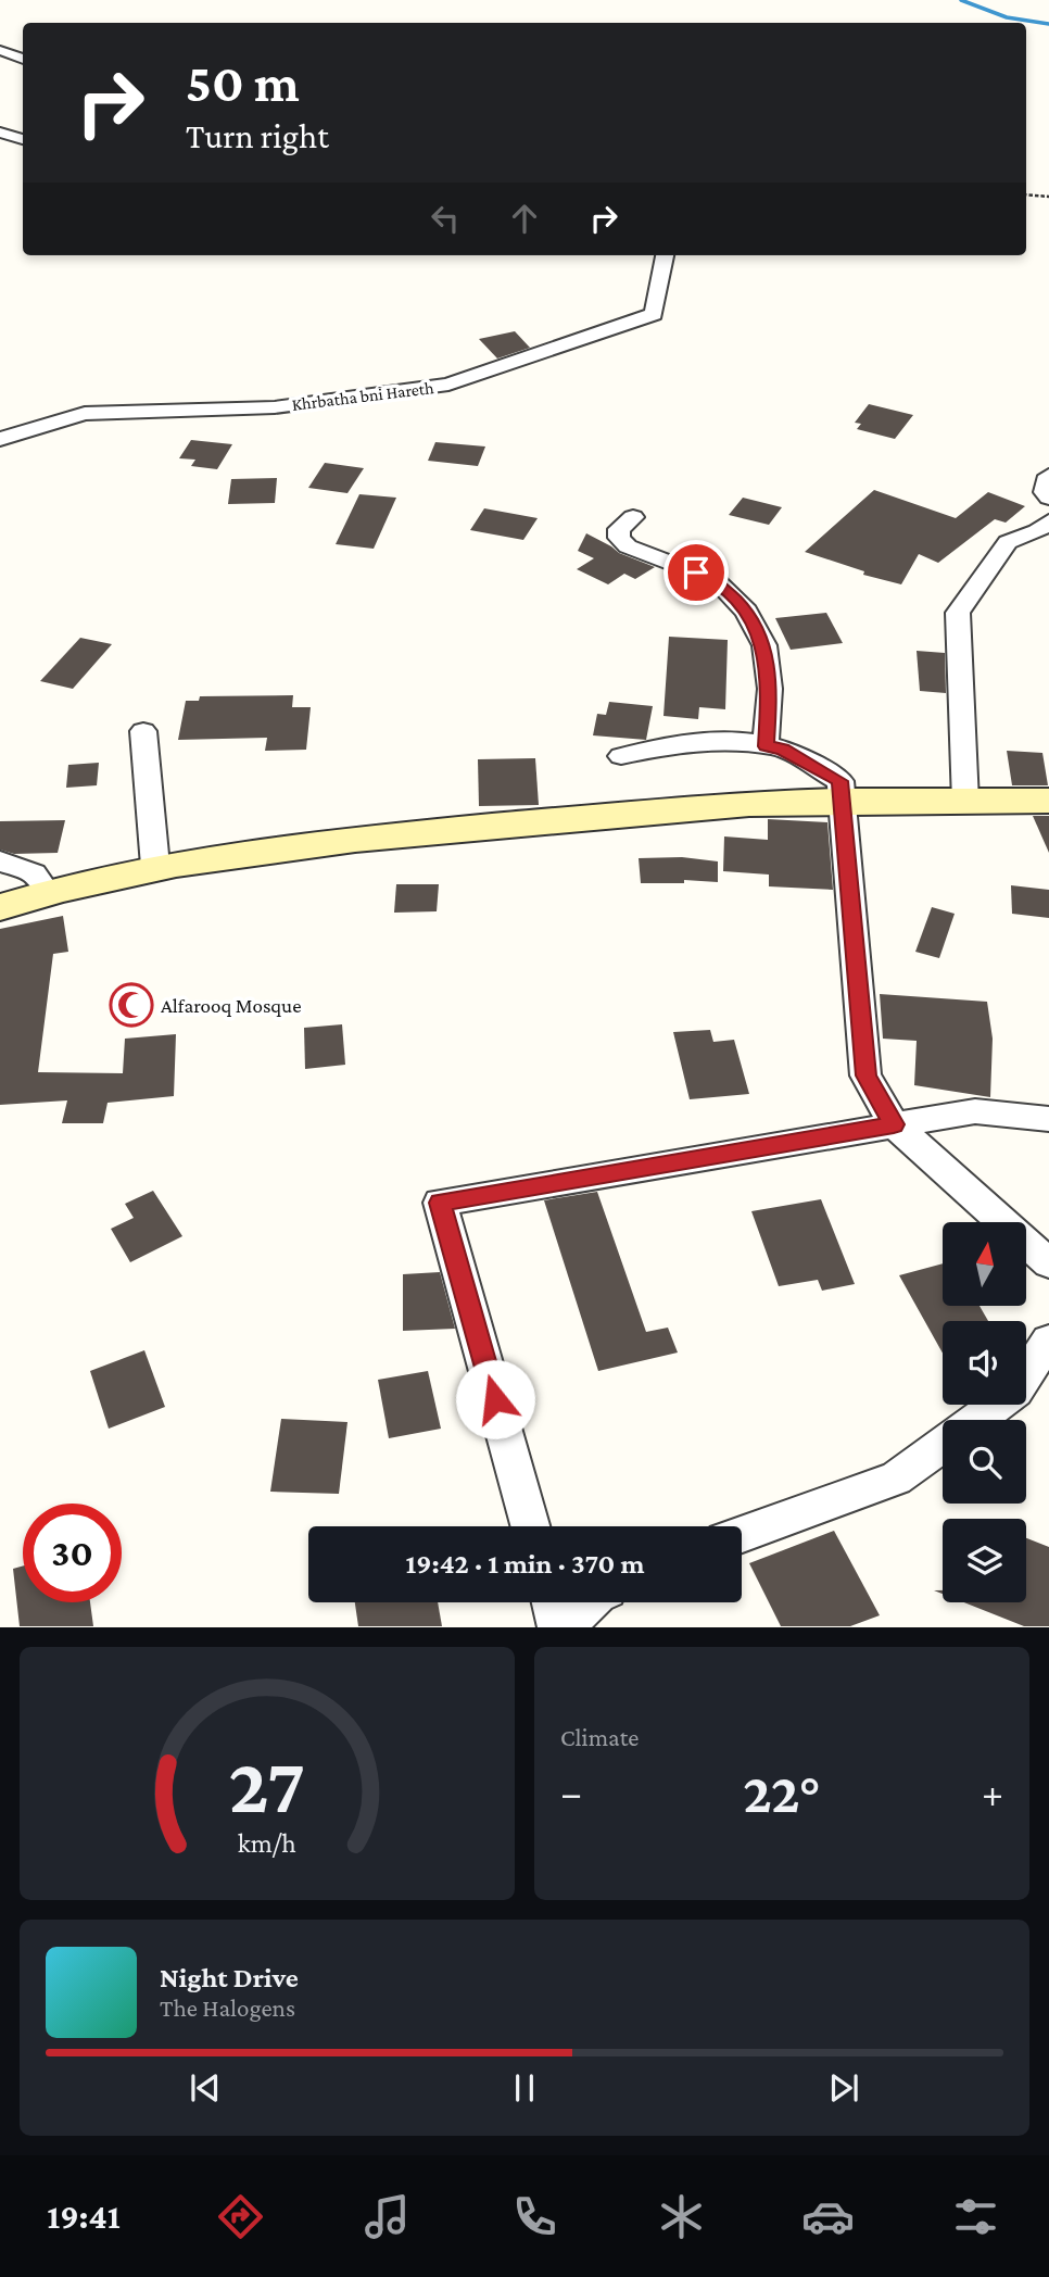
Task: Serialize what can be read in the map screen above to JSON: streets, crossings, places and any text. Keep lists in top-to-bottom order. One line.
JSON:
{"streets":{"street":["Khrbatha bni Hareth"]},"places":{"mosque":["Alfarooq Mosque"]},"north":"top","page":{"turn":["50 m","Turn right"],"limit":"30","trip":"19:42 · 1 min · 370 m","tile":"Climate","heat":["−","22°","+"],"song":["Night Drive","The Halogens"],"tabs":"19:41","gauge":["27","km/h"]}}
